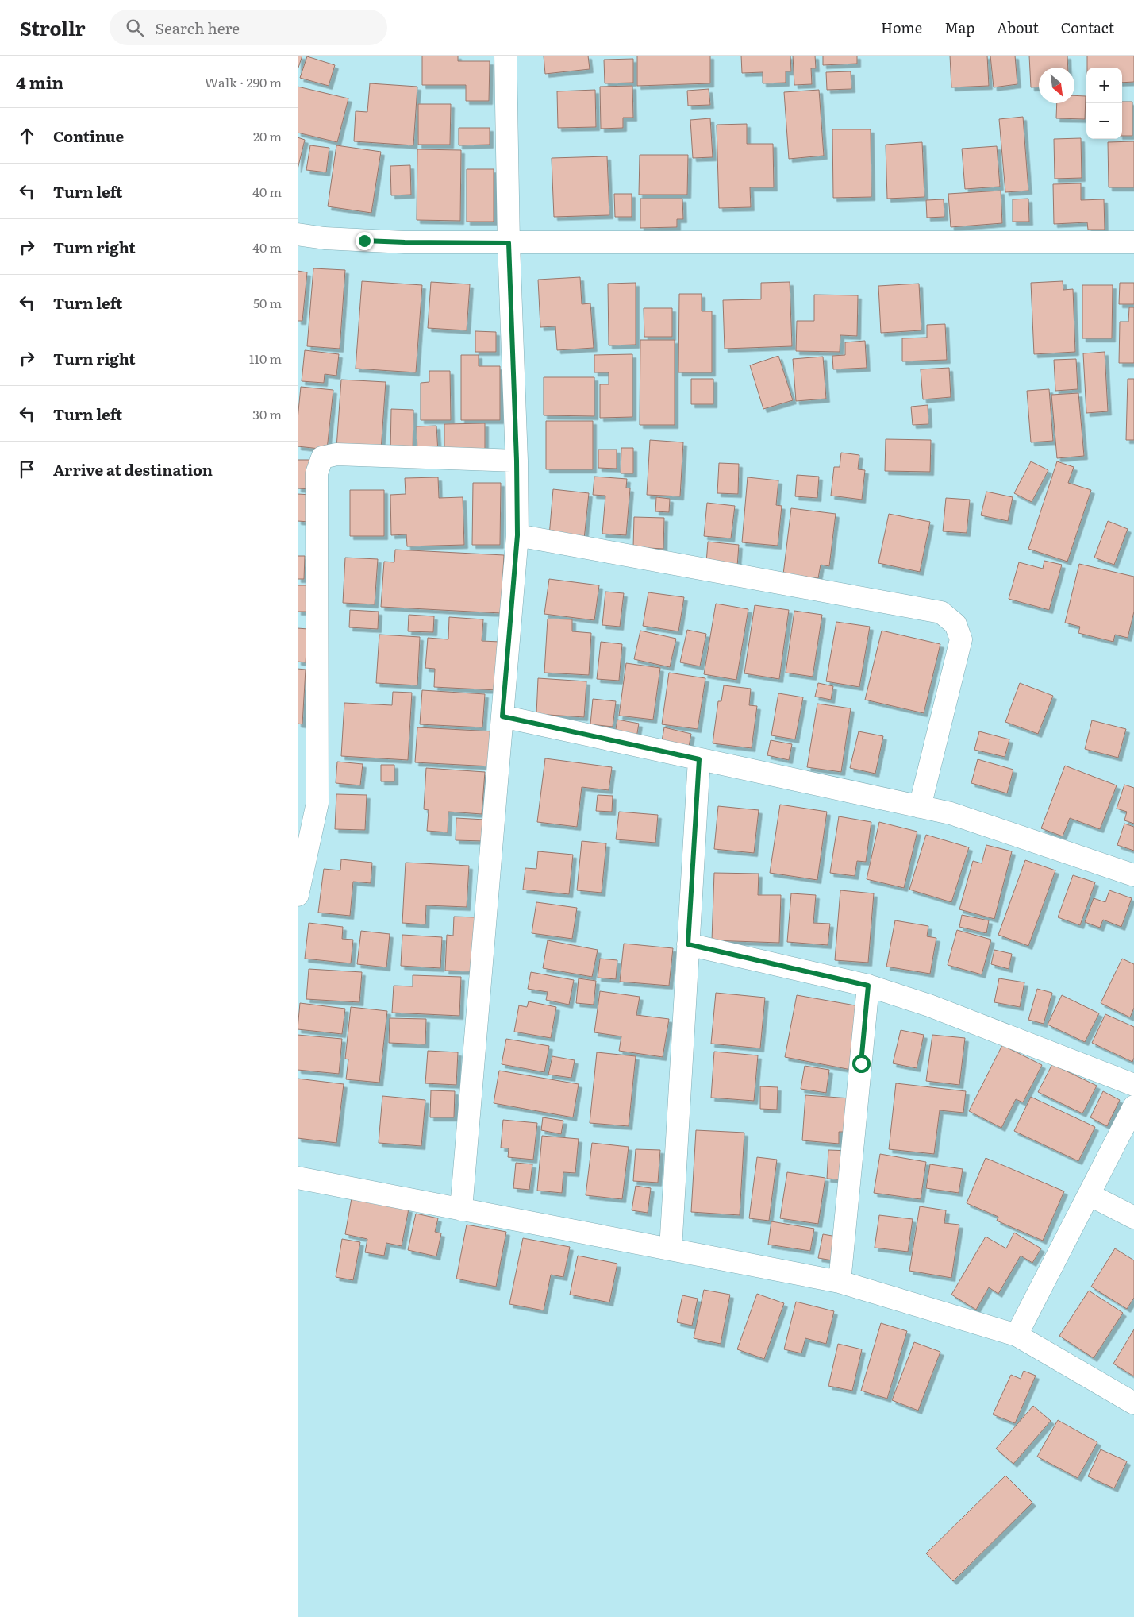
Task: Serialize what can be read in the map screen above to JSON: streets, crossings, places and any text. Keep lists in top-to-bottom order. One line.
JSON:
{"north":"bottom right","page":{"header":"Strollr","search":"Search here","nav":["Home","Map","About","Contact"],"heading":["4 min","Walk · 290 m"],"map_buttons":["+","−"],"list":[["Continue","20 m"],["Turn left","40 m"],["Turn right","40 m"],["Turn left","50 m"],["Turn right","110 m"],["Turn left","30 m"],"Arrive at destination"]}}
